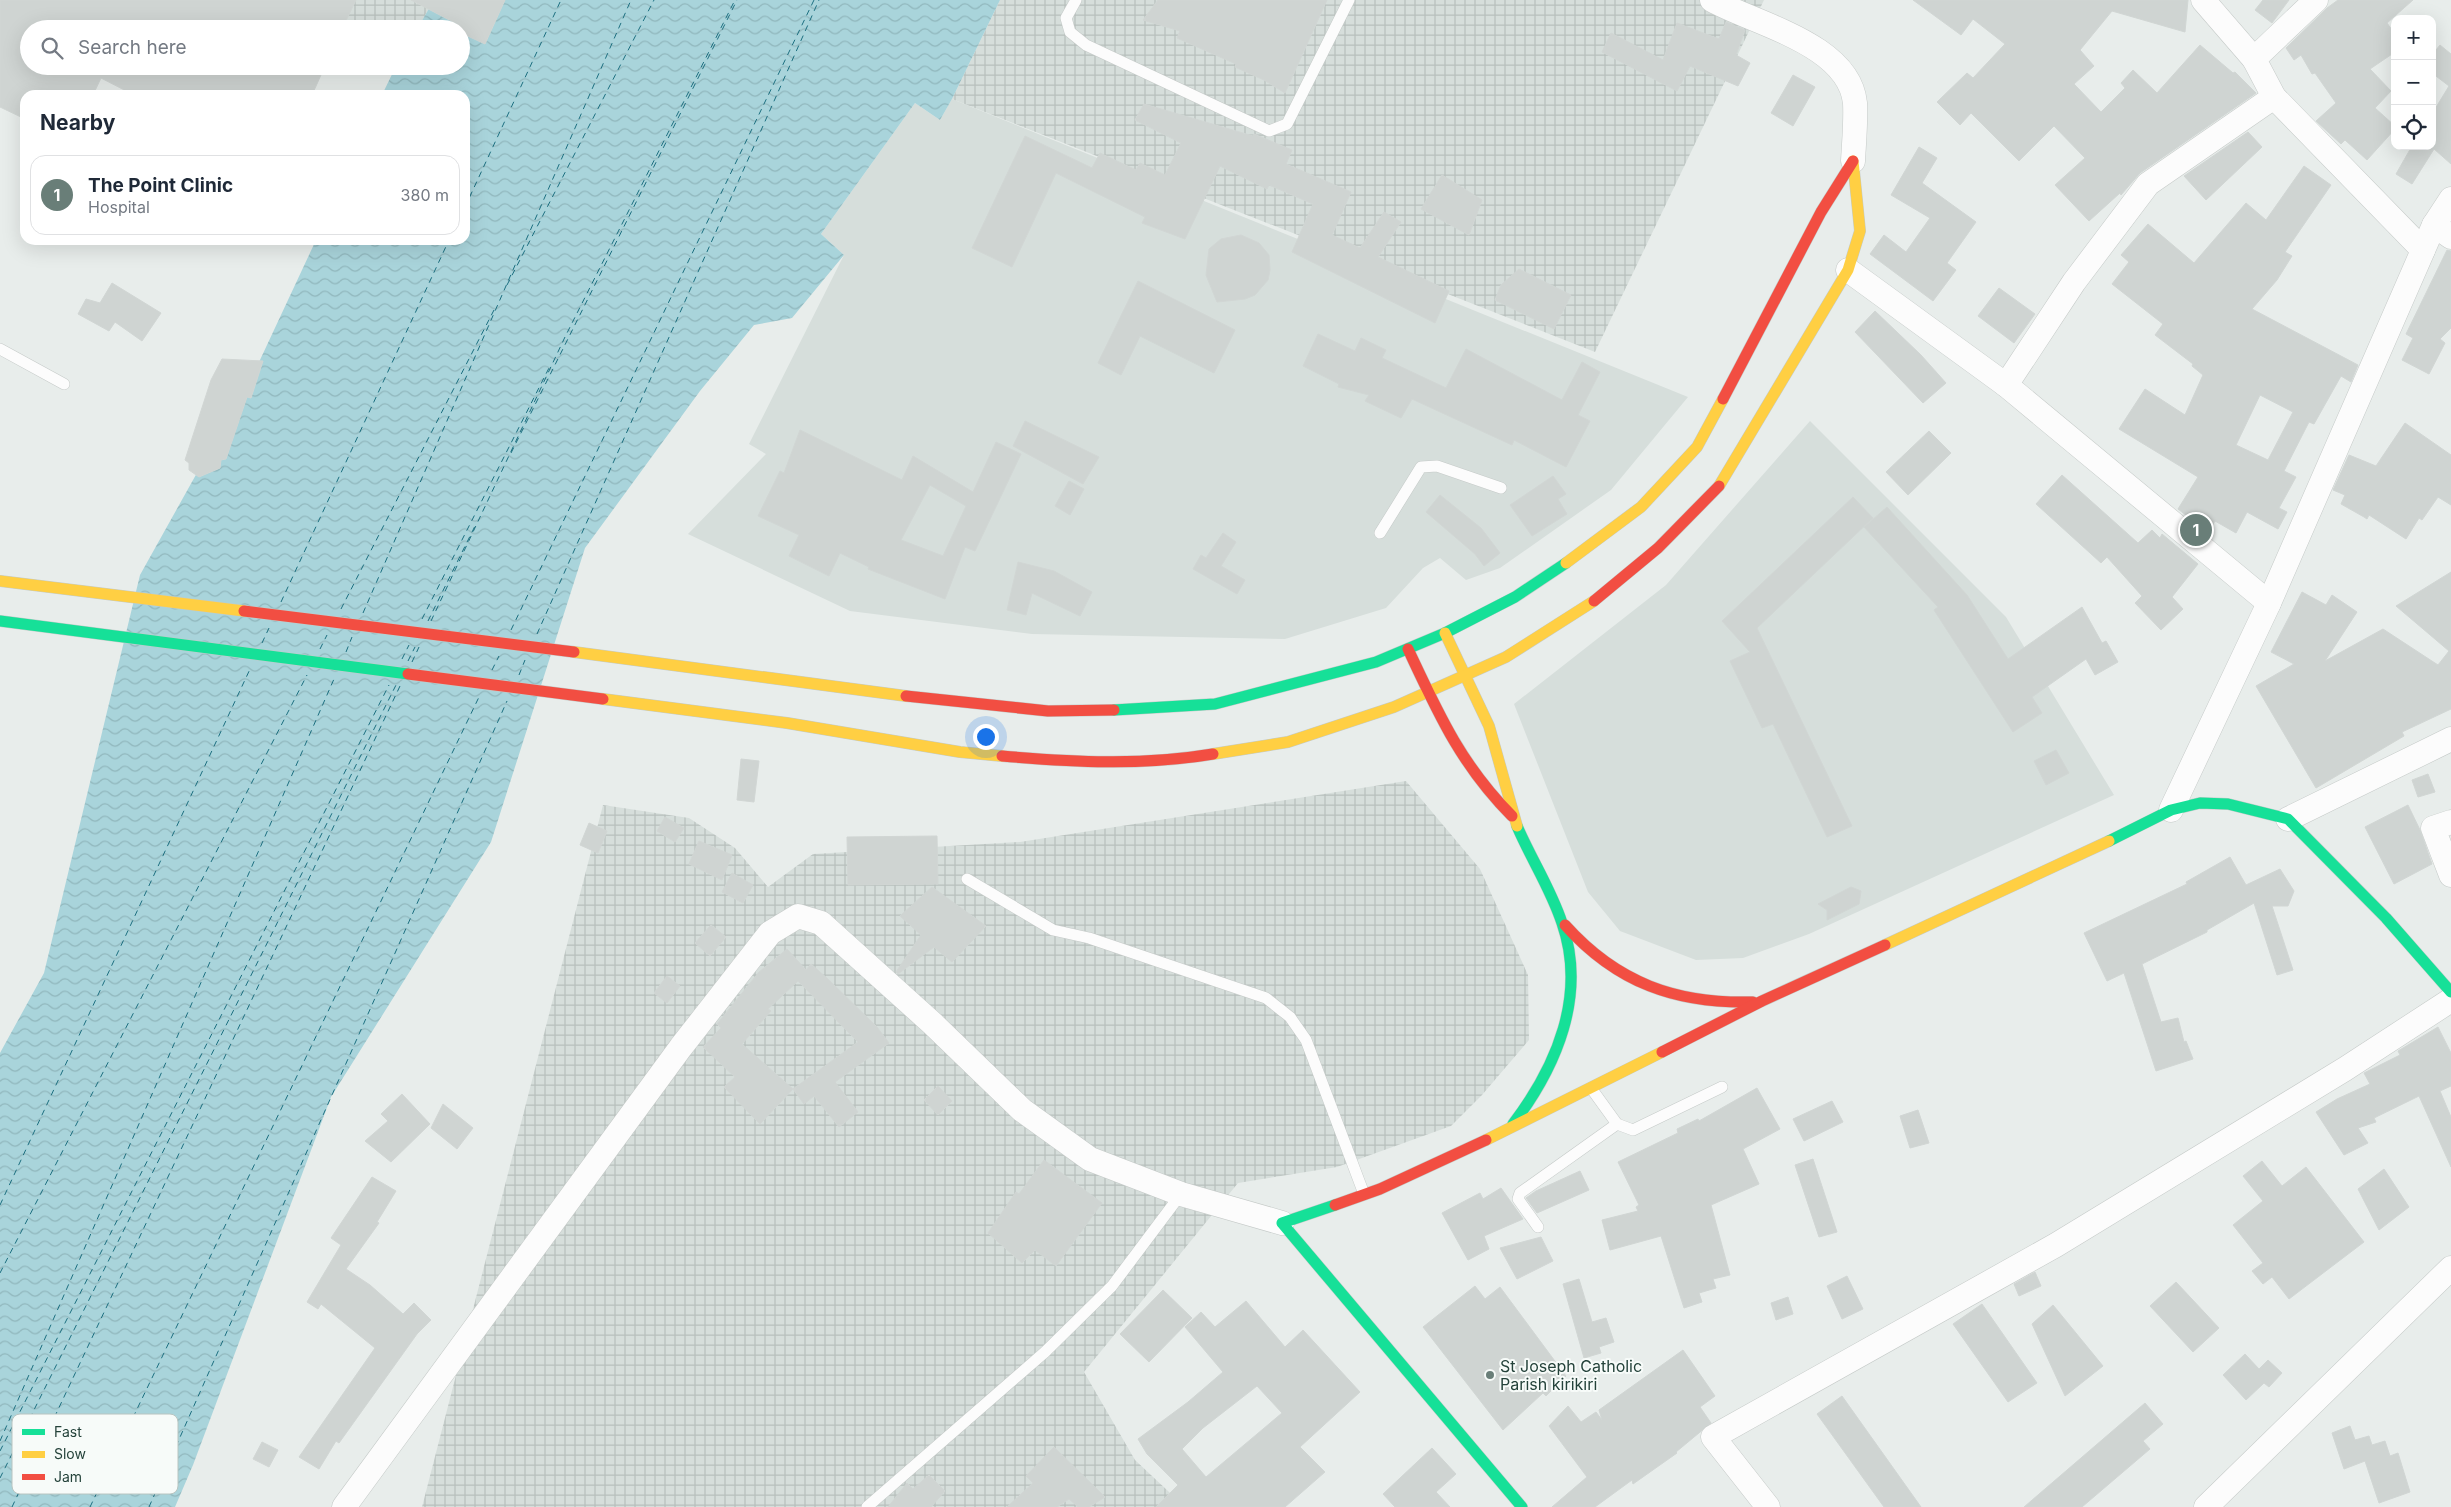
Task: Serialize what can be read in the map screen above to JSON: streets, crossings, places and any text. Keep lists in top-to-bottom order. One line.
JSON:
{"places":["St Joseph Catholic Parish kirikiri"],"legend":["Fast","Slow","Jam"],"page":{"map_buttons":["+","−"],"search":"Search here","heading":"Nearby","list":[{"mark":"1","name":"The Point Clinic","note":"Hospital","value":"380 m"}],"pins":"1"}}
